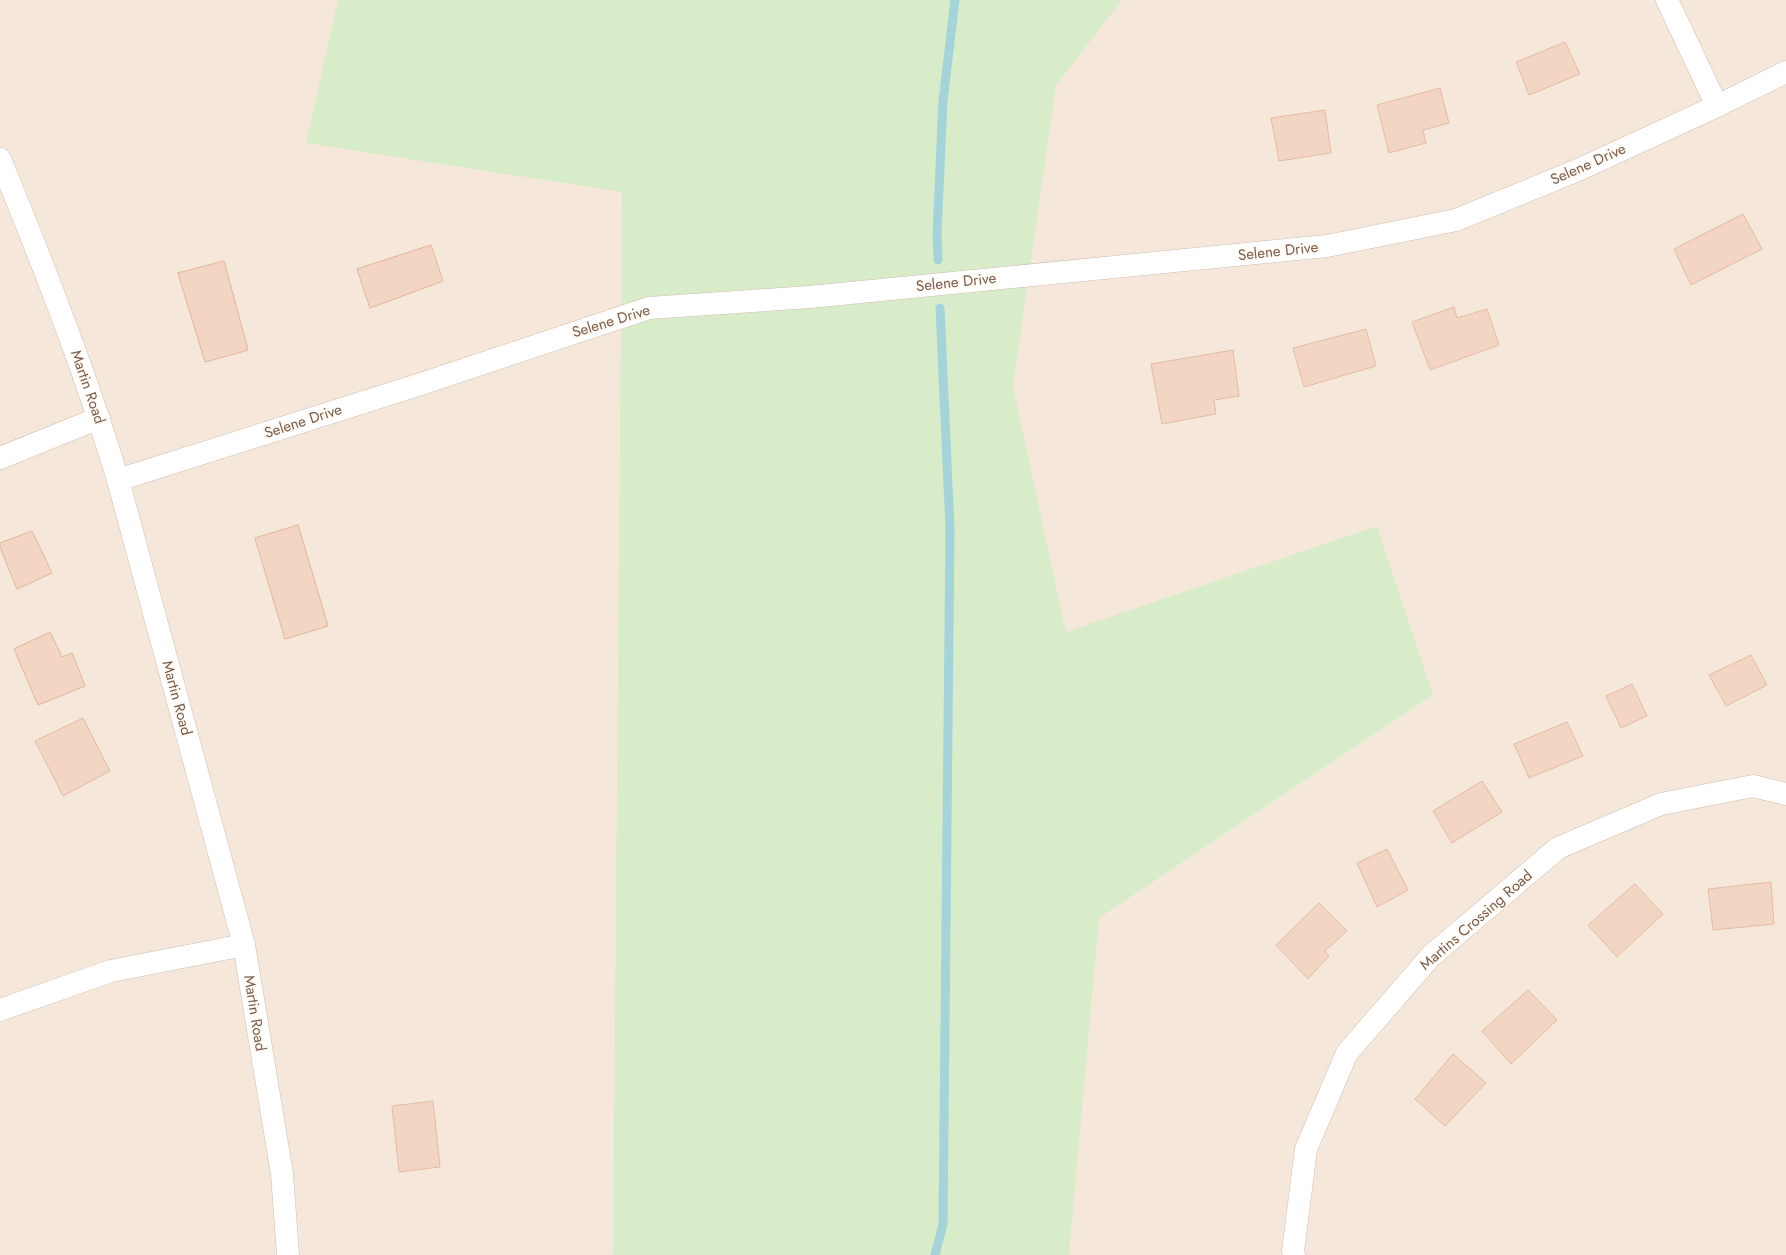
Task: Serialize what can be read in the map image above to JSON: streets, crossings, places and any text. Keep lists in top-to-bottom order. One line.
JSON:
{"streets":{"street":["Selene Drive","Martin Road","Martins Crossing Road"]},"crossings":[["Selene Drive","Martin Road"]]}
